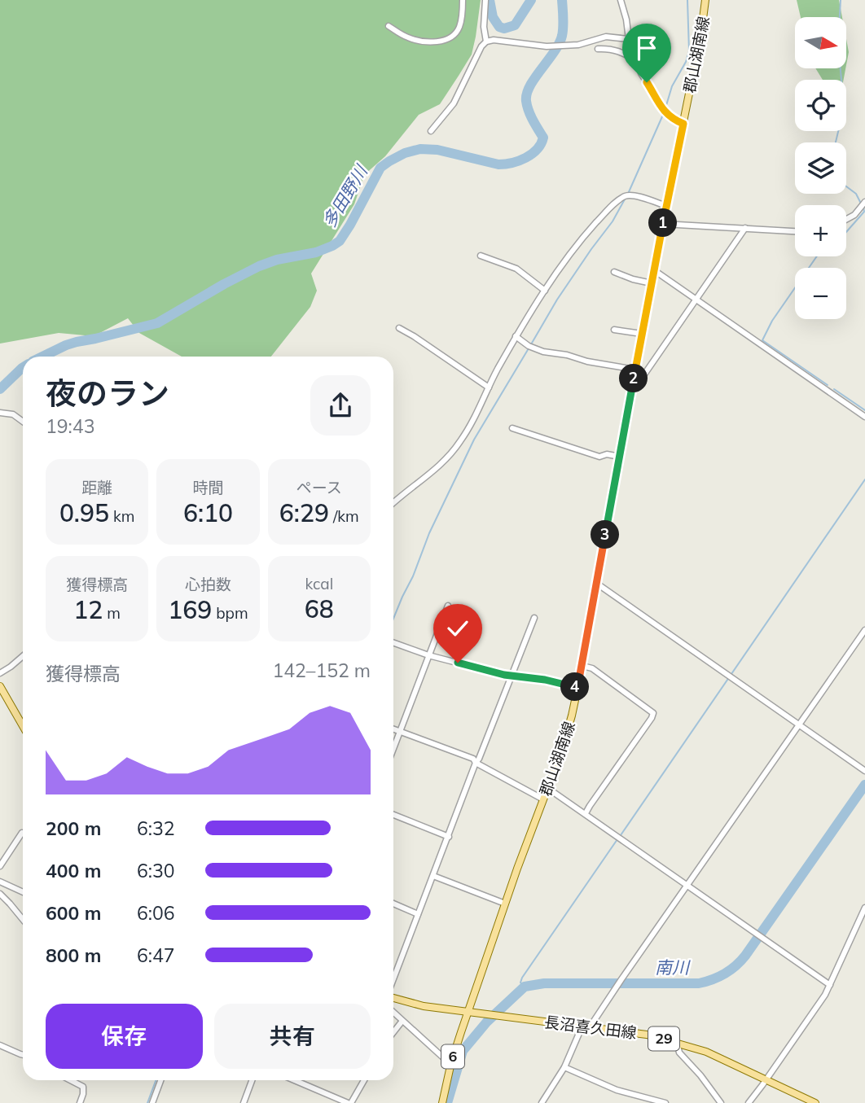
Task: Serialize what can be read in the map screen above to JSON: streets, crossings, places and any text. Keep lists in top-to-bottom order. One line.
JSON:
{"streets":{"main road":["郡山湖南線","長沼喜久田線","29","6"]},"crossings":[["郡山湖南線","長沼喜久田線"]],"water":["多田野川","南川"],"north":"right","page":{"map_buttons":["+","−"],"pins":["1","2","3","4"],"heading":["夜のラン","19:43"],"stats":[["距離","0.95 km"],["時間","6:10"],["ペース","6:29 /km"],["獲得標高","12 m"],["心拍数","169 bpm"],["kcal","68"]],"chart":["獲得標高","142–152 m"],"list":[{"name":"200 m","note":"6:32"},{"name":"400 m","note":"6:30"},{"name":"600 m","note":"6:06"},{"name":"800 m","note":"6:47"}],"buttons":["保存","共有"]}}
